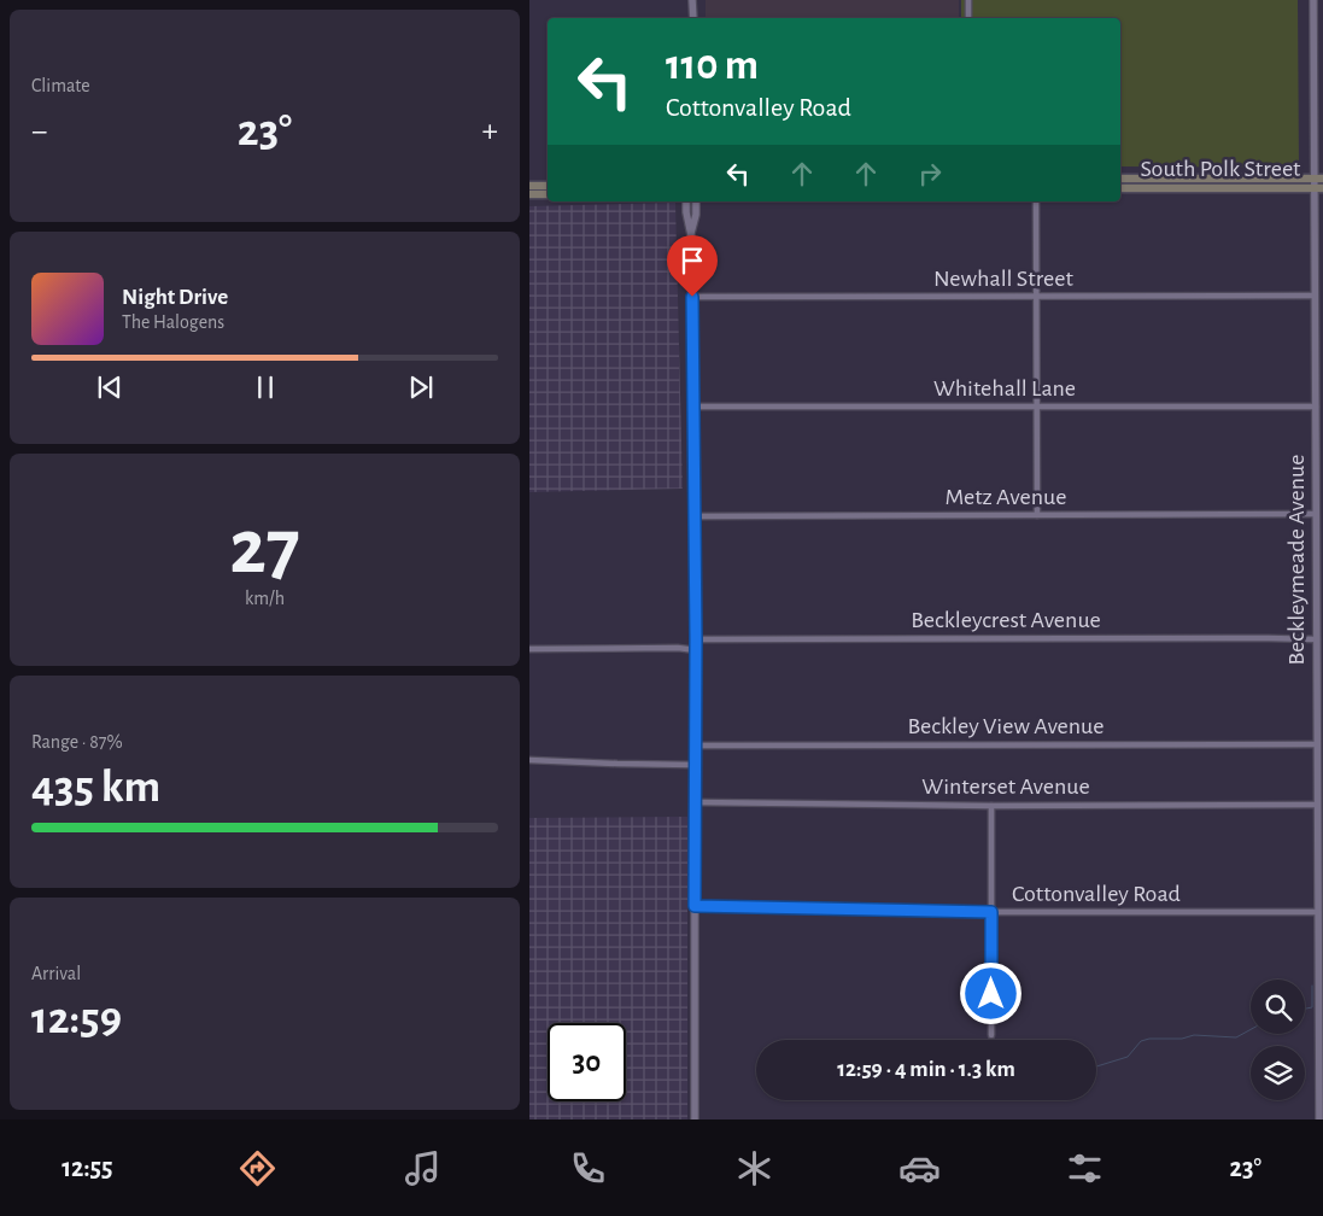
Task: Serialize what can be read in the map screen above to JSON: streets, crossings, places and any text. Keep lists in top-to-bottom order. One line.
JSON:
{"streets":{"main road":["South Polk Street"],"street":["Newhall Street","Whitehall Lane","Metz Avenue","Beckleymeade Avenue","Beckleycrest Avenue","Beckley View Avenue","Winterset Avenue","Cottonvalley Road"]},"crossings":[["South Polk Street","Beckleymeade Avenue"],["Newhall Street","Beckleymeade Avenue"],["Whitehall Lane","Beckleymeade Avenue"],["Metz Avenue","Beckleymeade Avenue"],["Beckleymeade Avenue","Beckleycrest Avenue"],["Beckleymeade Avenue","Beckley View Avenue"],["Beckleymeade Avenue","Winterset Avenue"],["Beckleymeade Avenue","Cottonvalley Road"]],"page":{"tile":["Climate",["27","km/h"],["Range · 87%","435 km"],["Arrival","12:59"]],"turn":["110 m","Cottonvalley Road"],"heat":["−","23°","+"],"song":["Night Drive","The Halogens"],"limit":"30","trip":"12:59 · 4 min · 1.3 km","tabs":["12:55","23°"]}}
